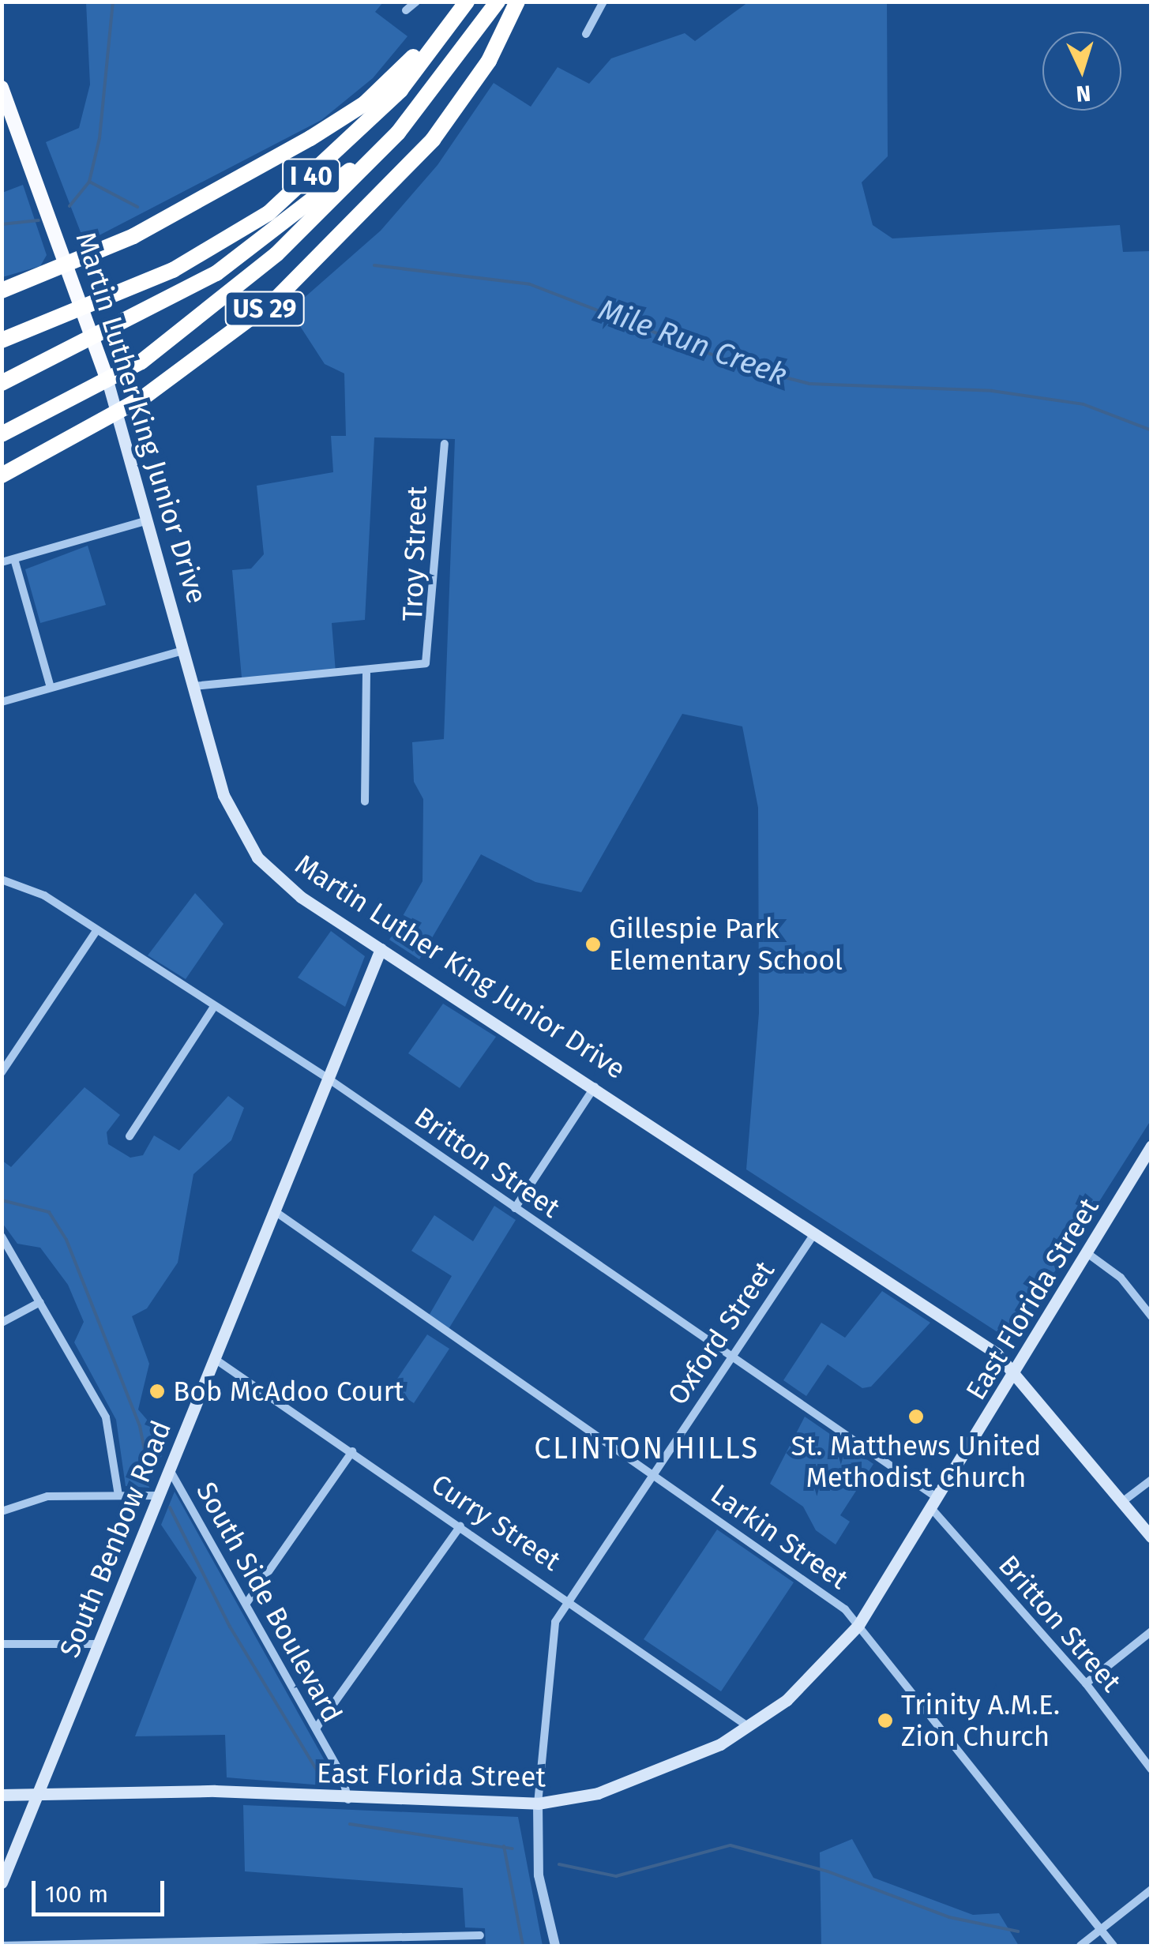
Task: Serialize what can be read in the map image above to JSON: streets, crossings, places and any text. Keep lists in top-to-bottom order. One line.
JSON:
{"streets":{"highway":["I 40","US 29","Martin Luther King Junior Drive"],"main road":["East Florida Street","South Benbow Road"],"street":["Troy Street","Britton Street","Oxford Street","Curry Street","Larkin Street","South Side Boulevard"]},"crossings":[["Martin Luther King Junior Drive","East Florida Street"],["Martin Luther King Junior Drive","Oxford Street"],["Martin Luther King Junior Drive","South Benbow Road"],["Britton Street","East Florida Street"],["Britton Street","Oxford Street"],["Britton Street","South Benbow Road"],["East Florida Street","Oxford Street"],["East Florida Street","Curry Street"],["East Florida Street","Larkin Street"],["East Florida Street","South Benbow Road"],["East Florida Street","South Side Boulevard"],["Oxford Street","Curry Street"],["Oxford Street","Larkin Street"],["Curry Street","South Benbow Road"],["Larkin Street","South Benbow Road"],["South Benbow Road","South Side Boulevard"]],"districts":["CLINTON HILLS"],"water":["Mile Run Creek"],"places":["Gillespie Park Elementary School","Bob McAdoo Court","St. Matthews United Methodist Church","Trinity A.M.E. Zion Church"],"scale_bar":"100 m","north":"bottom"}
